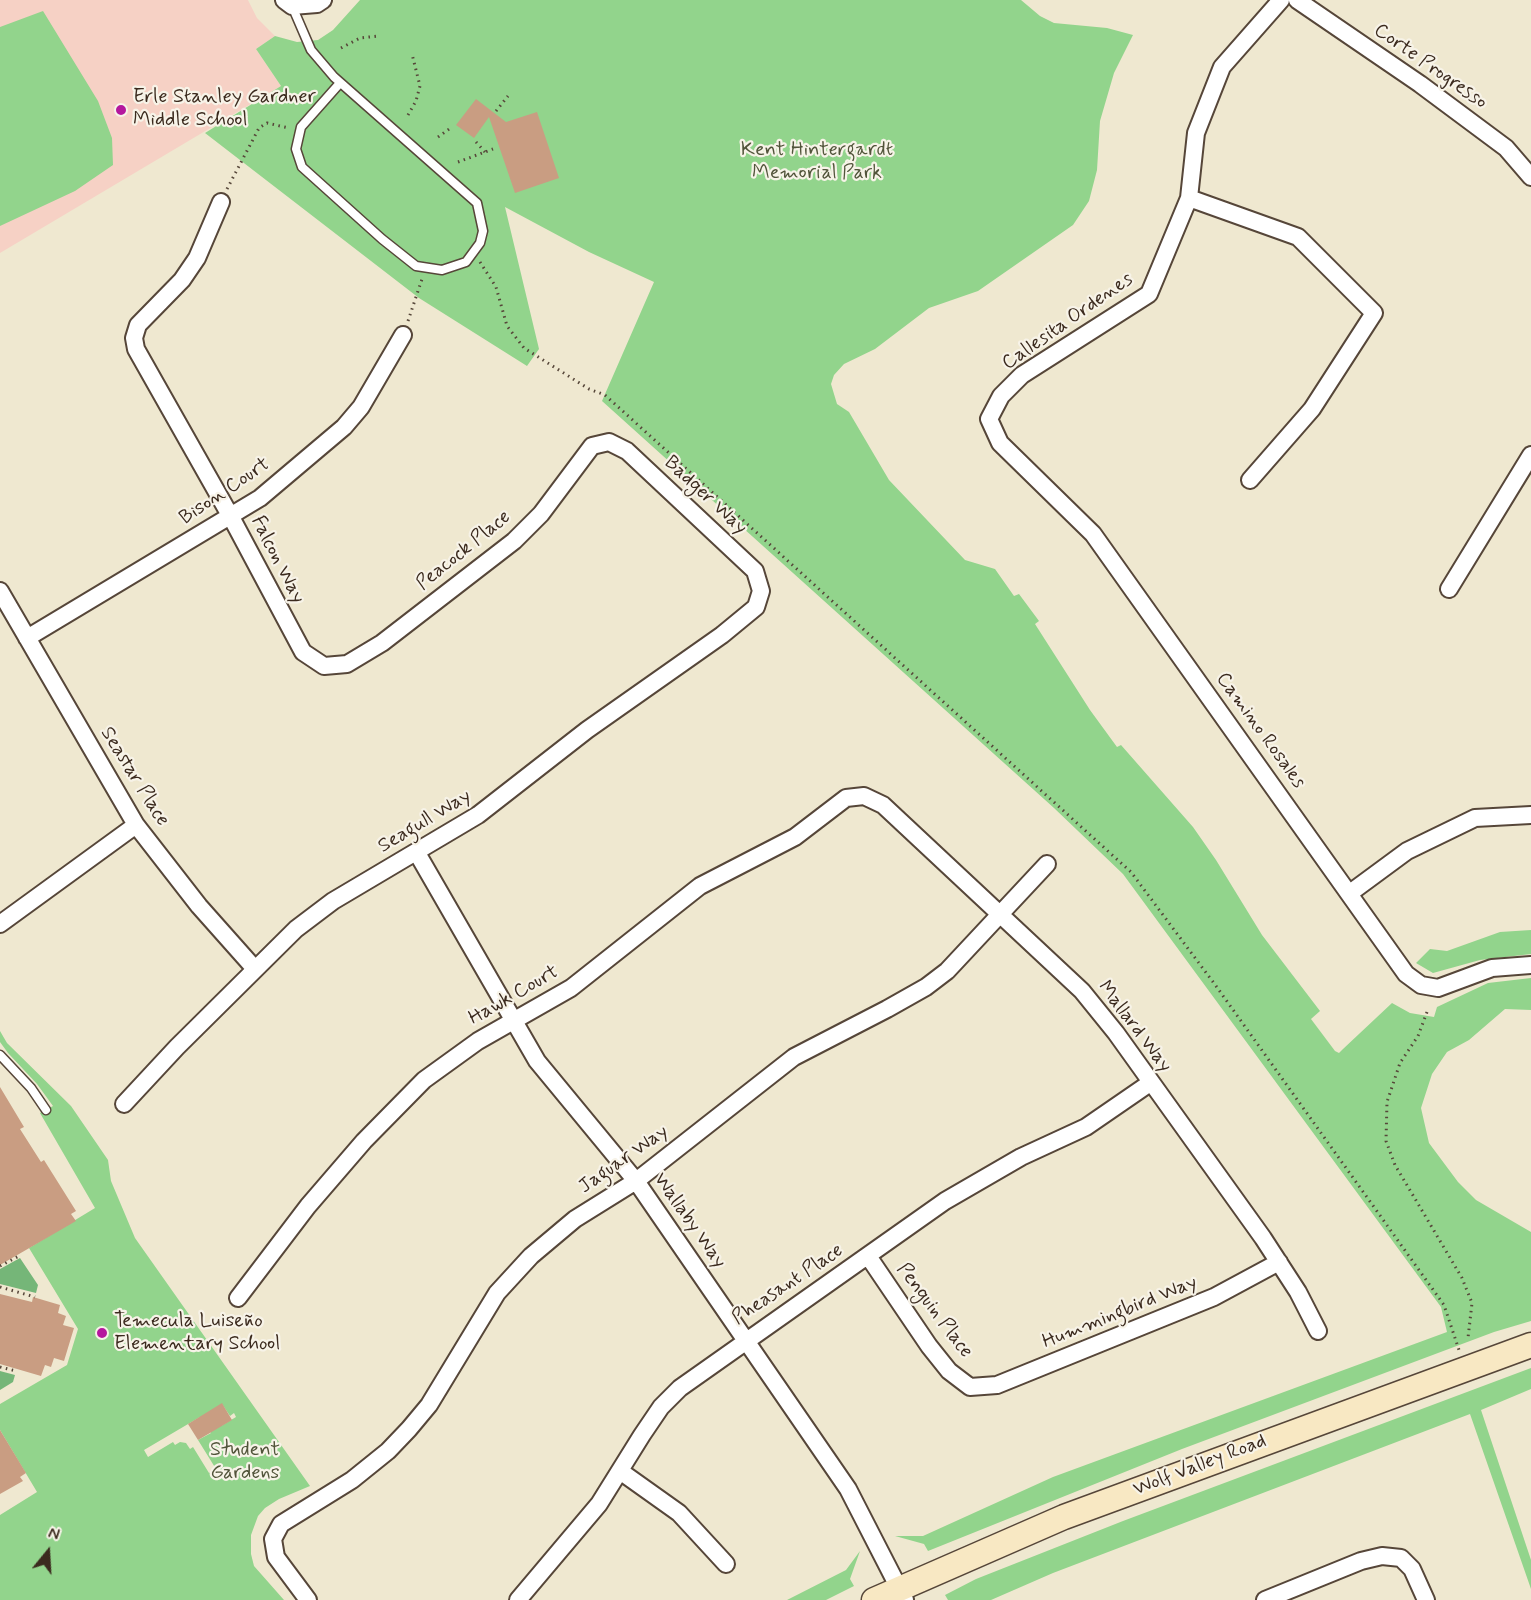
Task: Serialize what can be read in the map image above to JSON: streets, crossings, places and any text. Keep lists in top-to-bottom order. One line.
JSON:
{"streets":{"main road":["Wolf Valley Road"],"street":["Corte Progresso","Callesita Ordenes","Bison Court","Badger Way","Peacock Place","Falcon Way","Camino Rosales","Seastar Place","Seagull Way","Hawk Court","Mallard Way","Jaguar Way","Wallaby Way","Pheasant Place","Penguin Place","Hummingbird Way"]},"crossings":[["Callesita Ordenes","Camino Rosales"],["Bison Court","Falcon Way"],["Bison Court","Seastar Place"],["Badger Way","Peacock Place"],["Badger Way","Seagull Way"],["Peacock Place","Falcon Way"],["Seastar Place","Seagull Way"],["Seagull Way","Wallaby Way"],["Hawk Court","Mallard Way"],["Hawk Court","Wallaby Way"],["Mallard Way","Jaguar Way"],["Mallard Way","Pheasant Place"],["Mallard Way","Hummingbird Way"],["Jaguar Way","Wallaby Way"],["Wallaby Way","Pheasant Place"],["Wallaby Way","Wolf Valley Road"],["Pheasant Place","Penguin Place"],["Penguin Place","Hummingbird Way"]],"parks":["Kent Hintergardt Memorial Park","Student Gardens"],"places":["Erle Stanley Gardner Middle School","Temecula Luiseño Elementary School"],"north":"top"}
